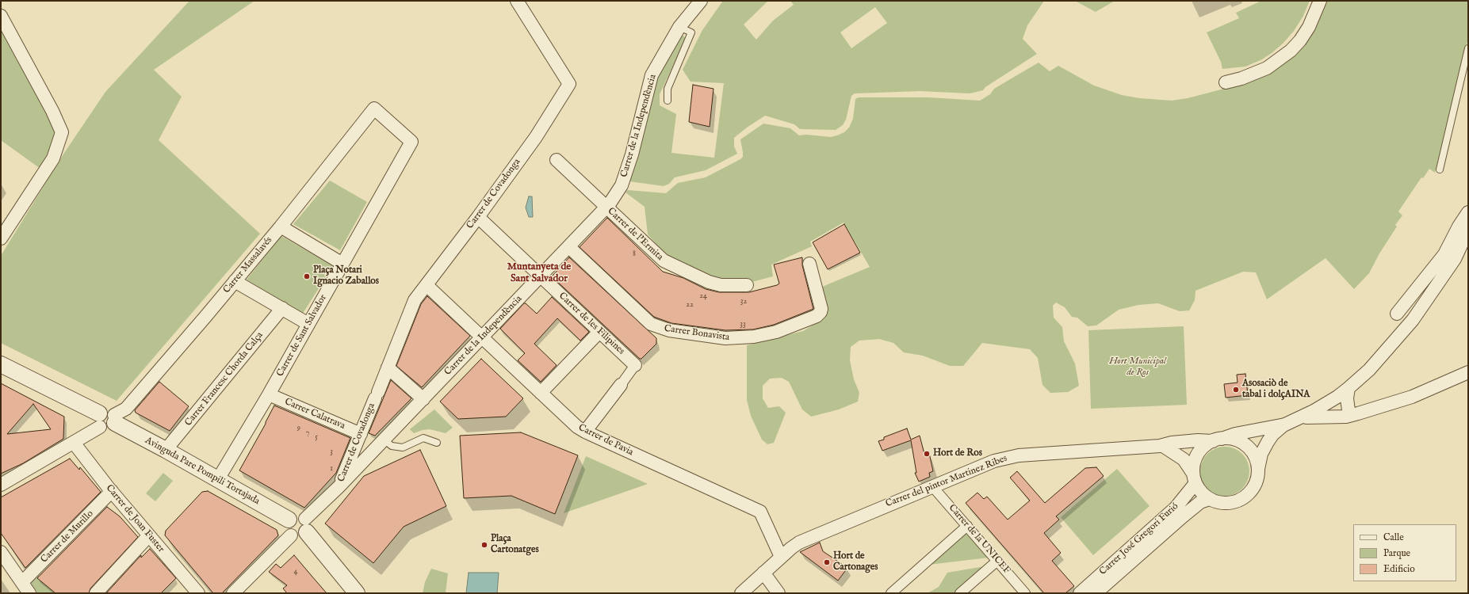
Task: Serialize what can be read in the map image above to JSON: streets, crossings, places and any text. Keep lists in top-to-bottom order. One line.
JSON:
{"streets":{"street":["Carrer de la Independència","Carrer de Covadonga","Carrer de l'Ermita","Carrer Massalavés","Carrer de les Filipines","Carrer Bonavista","Carrer de Sant Salvador","Carrer Francesc Chorda Calça","Carrer Calatrava","Carrer de Pavia","Avinguda Pare Pompili Tortajada","Carrer del pintor Martinez Ribes","Carrer de Joan Fuster","Carrer de Murillo","Carrer de la UNICEF","Carrer José Gregori Furió"]},"crossings":[["Carrer de la Independència","Carrer de Covadonga"],["Carrer de la Independència","Carrer de l'Ermita"],["Carrer de la Independència","Carrer de les Filipines"],["Carrer de la Independència","Carrer Bonavista"],["Carrer de la Independència","Carrer de Pavia"],["Carrer de la Independència","Avinguda Pare Pompili Tortajada"],["Carrer de Covadonga","Carrer de les Filipines"],["Carrer de Covadonga","Carrer Calatrava"],["Carrer de Covadonga","Carrer de Pavia"],["Carrer Massalavés","Carrer de Sant Salvador"],["Carrer Massalavés","Avinguda Pare Pompili Tortajada"],["Carrer Massalavés","Carrer de Joan Fuster"],["Carrer de Sant Salvador","Carrer Calatrava"],["Carrer de Sant Salvador","Avinguda Pare Pompili Tortajada"],["Carrer Francesc Chorda Calça","Avinguda Pare Pompili Tortajada"],["Carrer de Pavia","Carrer del pintor Martinez Ribes"],["Carrer del pintor Martinez Ribes","Carrer de la UNICEF"],["Carrer del pintor Martinez Ribes","Carrer José Gregori Furió"],["Carrer de Joan Fuster","Carrer de Murillo"]],"districts":["Muntanyeta de Sant Salvador"],"parks":["Hort Municipal de Ros"],"places":["Plaça Notari Ignacio Zaballos","Asosaciò de tabal i dolçAINA","Hort de Ros","Plaça Cartonatges","Hort de Cartonages"],"house_numbers":["8","24","32","22","33","9","7","5","3","1","4"],"legend":["Calle","Parque","Edificio"]}
